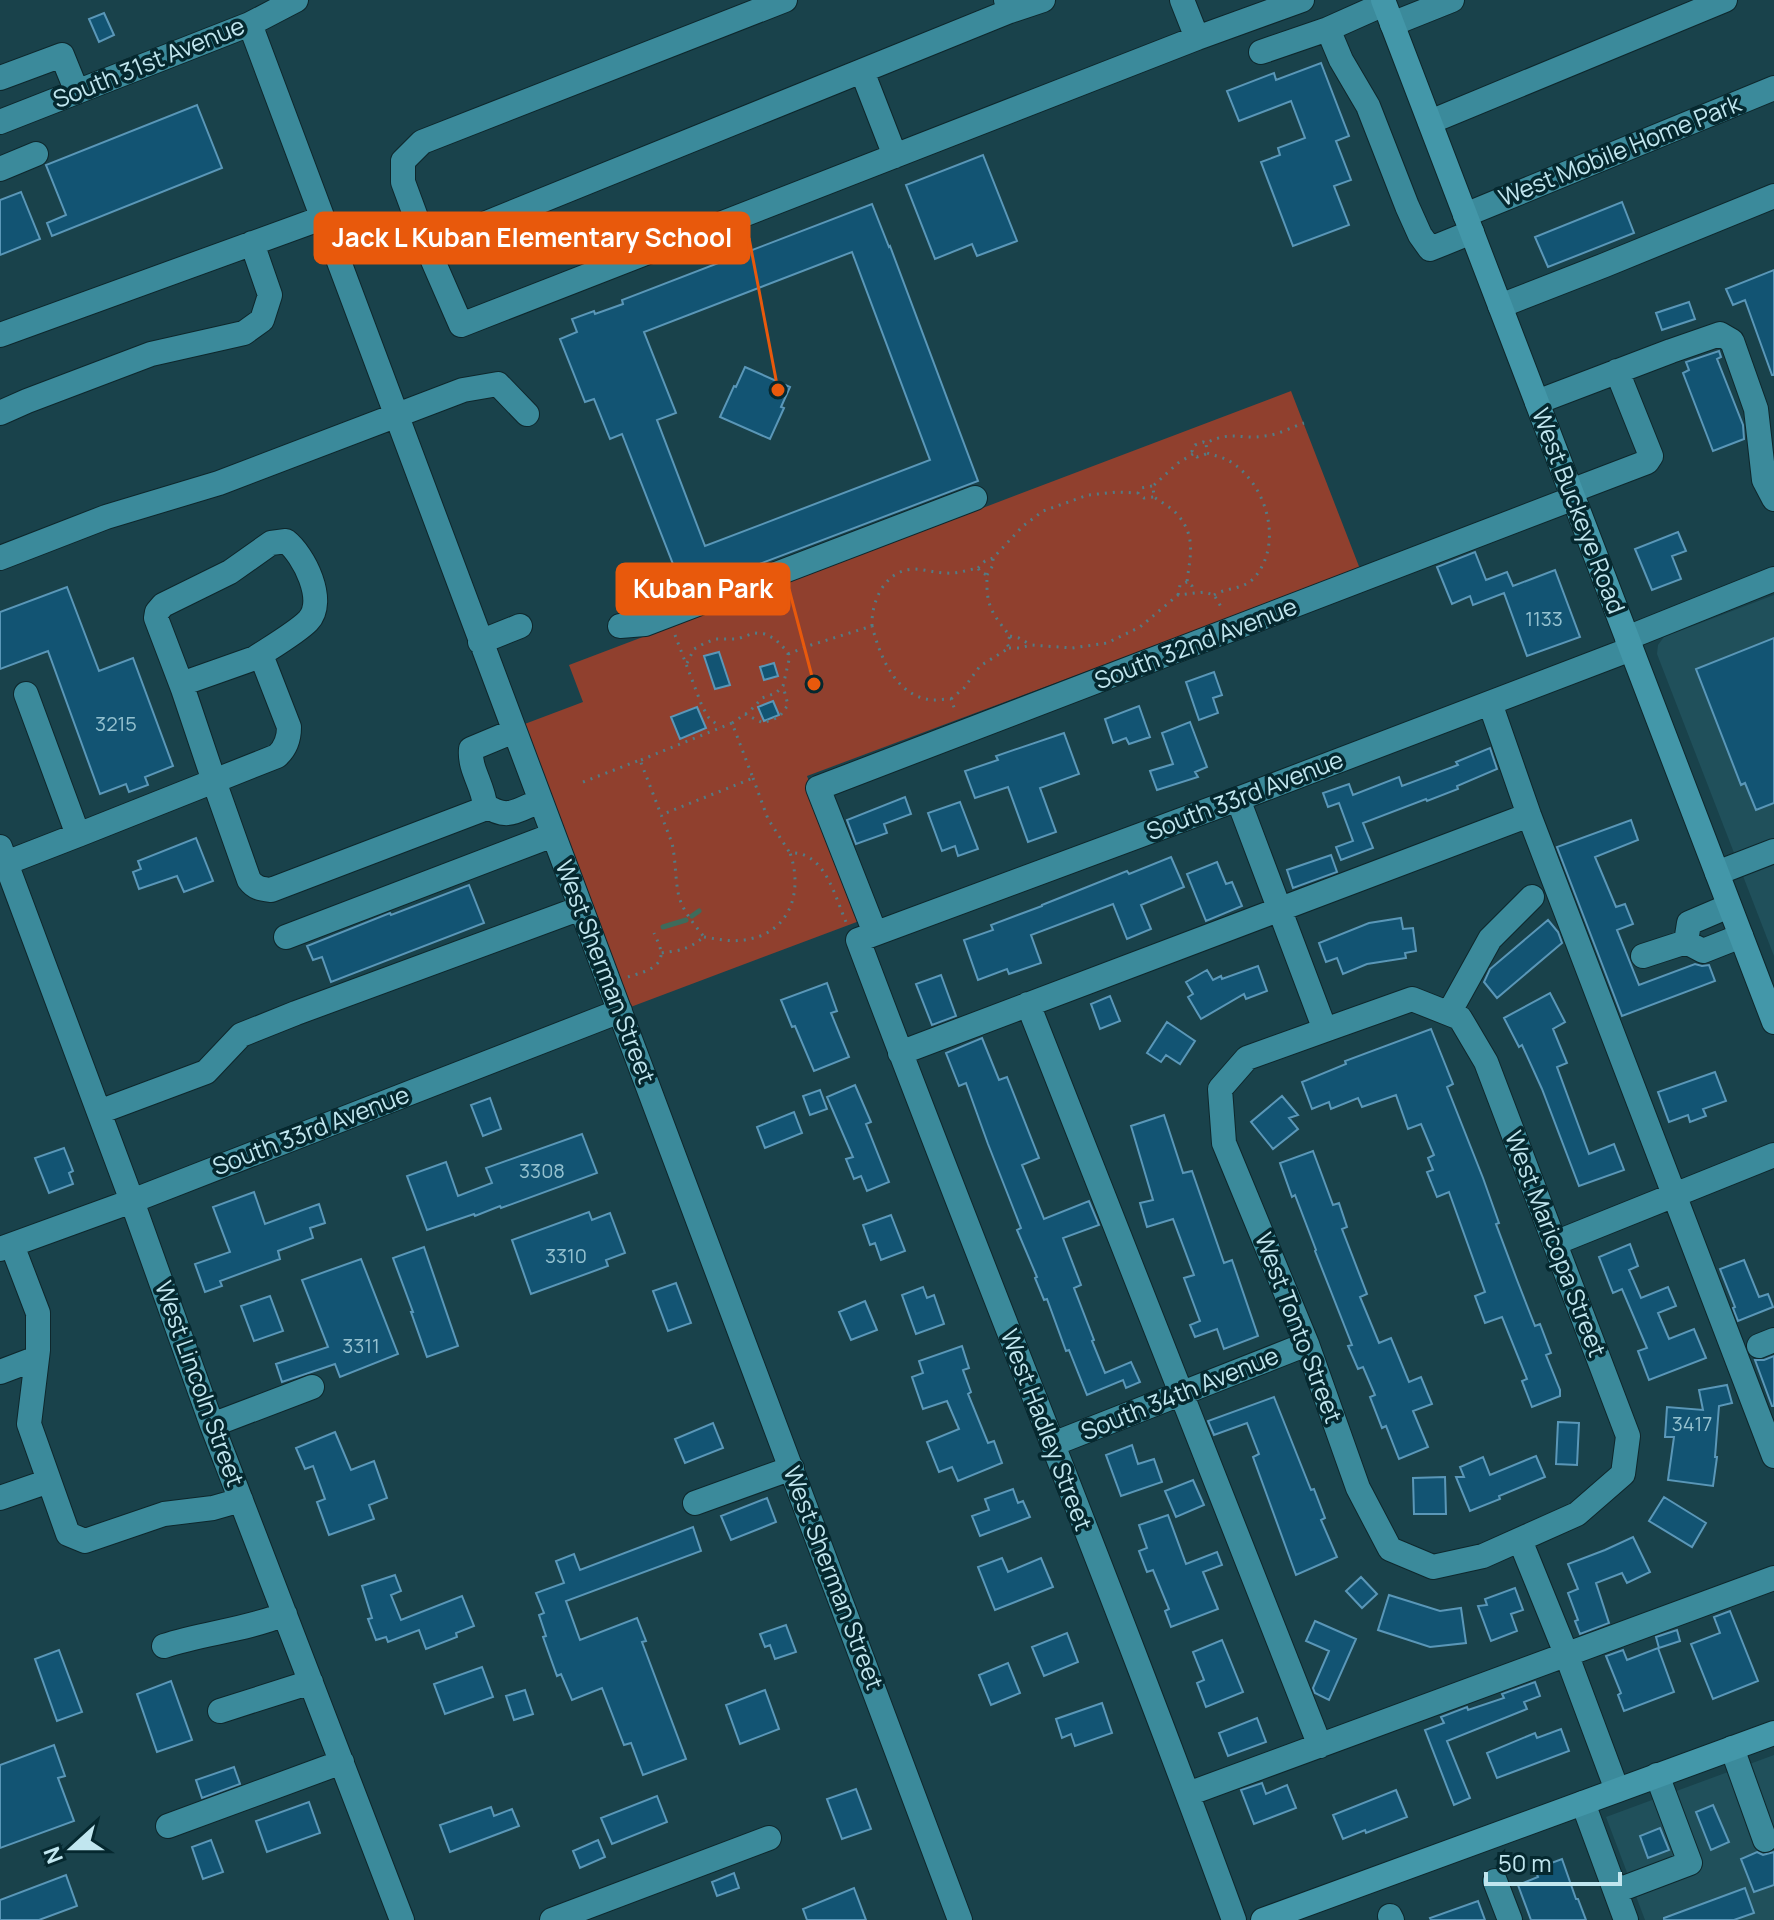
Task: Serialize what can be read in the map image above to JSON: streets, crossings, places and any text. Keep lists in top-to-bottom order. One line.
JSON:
{"streets":{"main road":["West Buckeye Road"],"street":["South 31st Avenue","West Mobile Home Park","South 32nd Avenue","South 33rd Avenue","West Sherman Street","West Maricopa Street","West Tonto Street","West Lincoln Street","South 34th Avenue","West Hadley Street"]},"crossings":[["South 31st Avenue","West Sherman Street"],["West Mobile Home Park","West Buckeye Road"],["West Buckeye Road","South 32nd Avenue"],["West Buckeye Road","South 33rd Avenue"],["South 32nd Avenue","West Hadley Street"],["South 33rd Avenue","West Sherman Street"],["South 33rd Avenue","West Lincoln Street"],["South 33rd Avenue","West Hadley Street"],["West Maricopa Street","West Tonto Street"],["West Tonto Street","South 34th Avenue"],["South 34th Avenue","West Hadley Street"]],"places":["Jack L Kuban Elementary School","Kuban Park"],"house_numbers":["1133","3215","3308","3310","3311","3417"],"scale_bar":"50 m","north":"left"}
